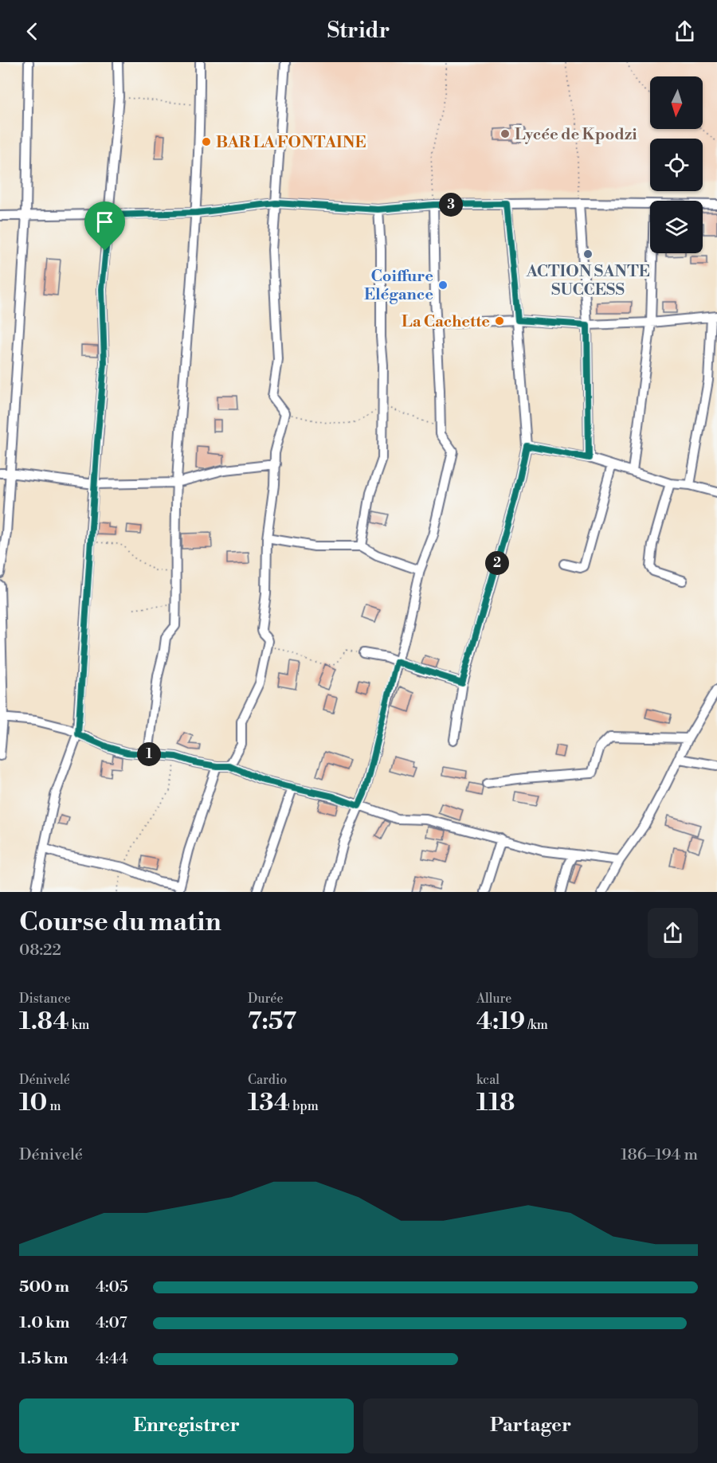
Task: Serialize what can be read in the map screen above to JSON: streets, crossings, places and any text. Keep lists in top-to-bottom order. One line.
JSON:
{"places":["Lycée de Kpodzi","BAR LA FONTAINE","ACTION SANTE SUCCESS","Coiffure Elégance","La Cachette"],"north":"bottom","page":{"header":"Stridr","pins":["3","2","1"],"heading":["Course du matin","08:22"],"stats":[["Distance","1.84 km"],["Durée","7:57"],["Allure","4:19 /km"],["Dénivelé","10 m"],["Cardio","134 bpm"],["kcal","118"]],"chart":["Dénivelé","186–194 m"],"list":[{"name":"500 m","note":"4:05"},{"name":"1.0 km","note":"4:07"},{"name":"1.5 km","note":"4:44"}],"buttons":["Enregistrer","Partager"]}}
